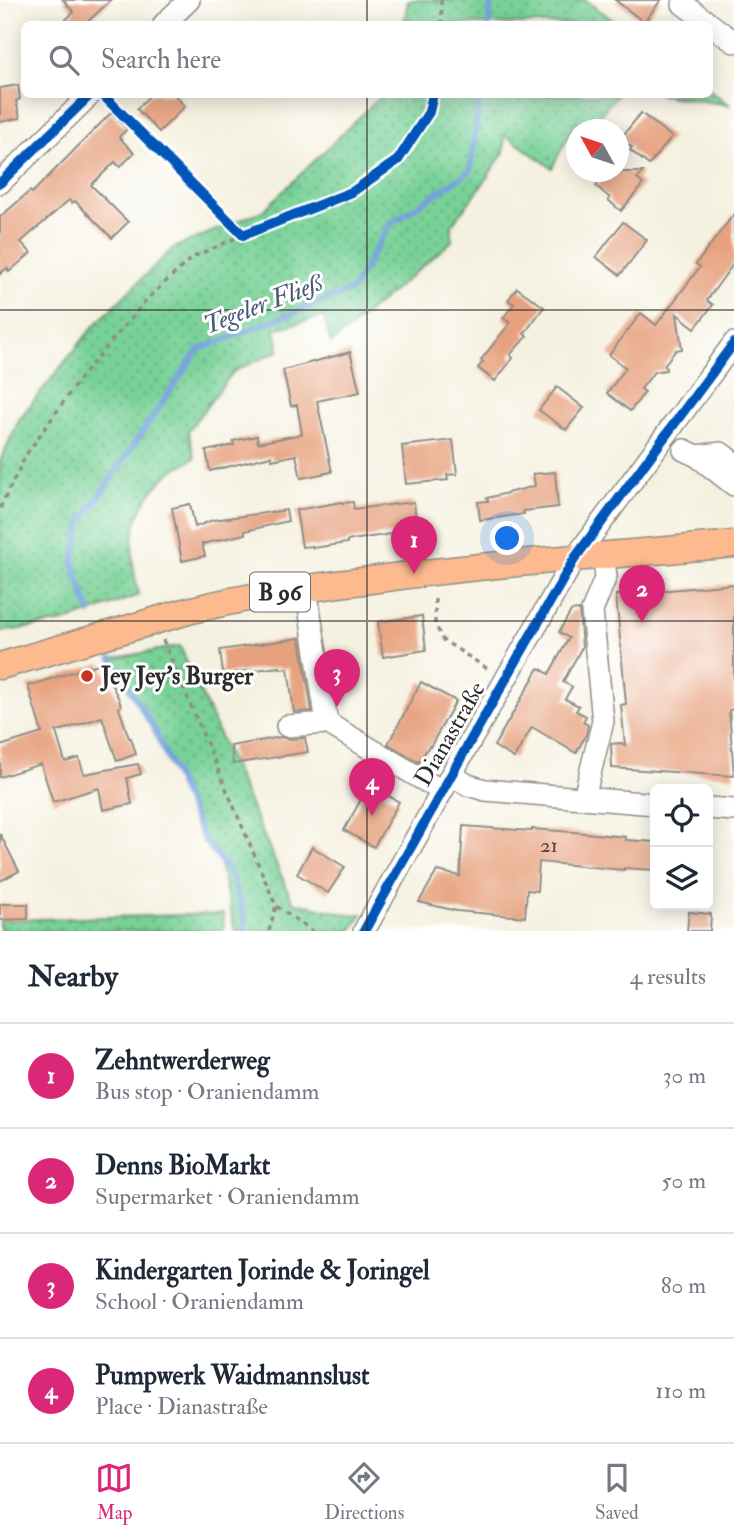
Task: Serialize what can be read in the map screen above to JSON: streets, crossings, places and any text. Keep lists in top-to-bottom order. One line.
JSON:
{"streets":{"main road":["B 96"],"street":["Dianastraße"]},"crossings":[["B 96","Dianastraße"]],"water":["Tegeler Fließ"],"places":["Jey Jey's Burger"],"house_numbers":["21"],"north":"top left","page":{"search":"Search here","pins":["1","2","3","4"],"heading":["Nearby","4 results"],"list":[{"mark":"1","name":"Zehntwerderweg","note":"Bus stop · Oraniendamm","value":"30 m"},{"mark":"2","name":"Denns BioMarkt","note":"Supermarket · Oraniendamm","value":"50 m"},{"mark":"3","name":"Kindergarten Jorinde & Joringel","note":"School · Oraniendamm","value":"80 m"},{"mark":"4","name":"Pumpwerk Waidmannslust","note":"Place · Dianastraße","value":"110 m"}],"nav":["Map","Directions","Saved"]}}
